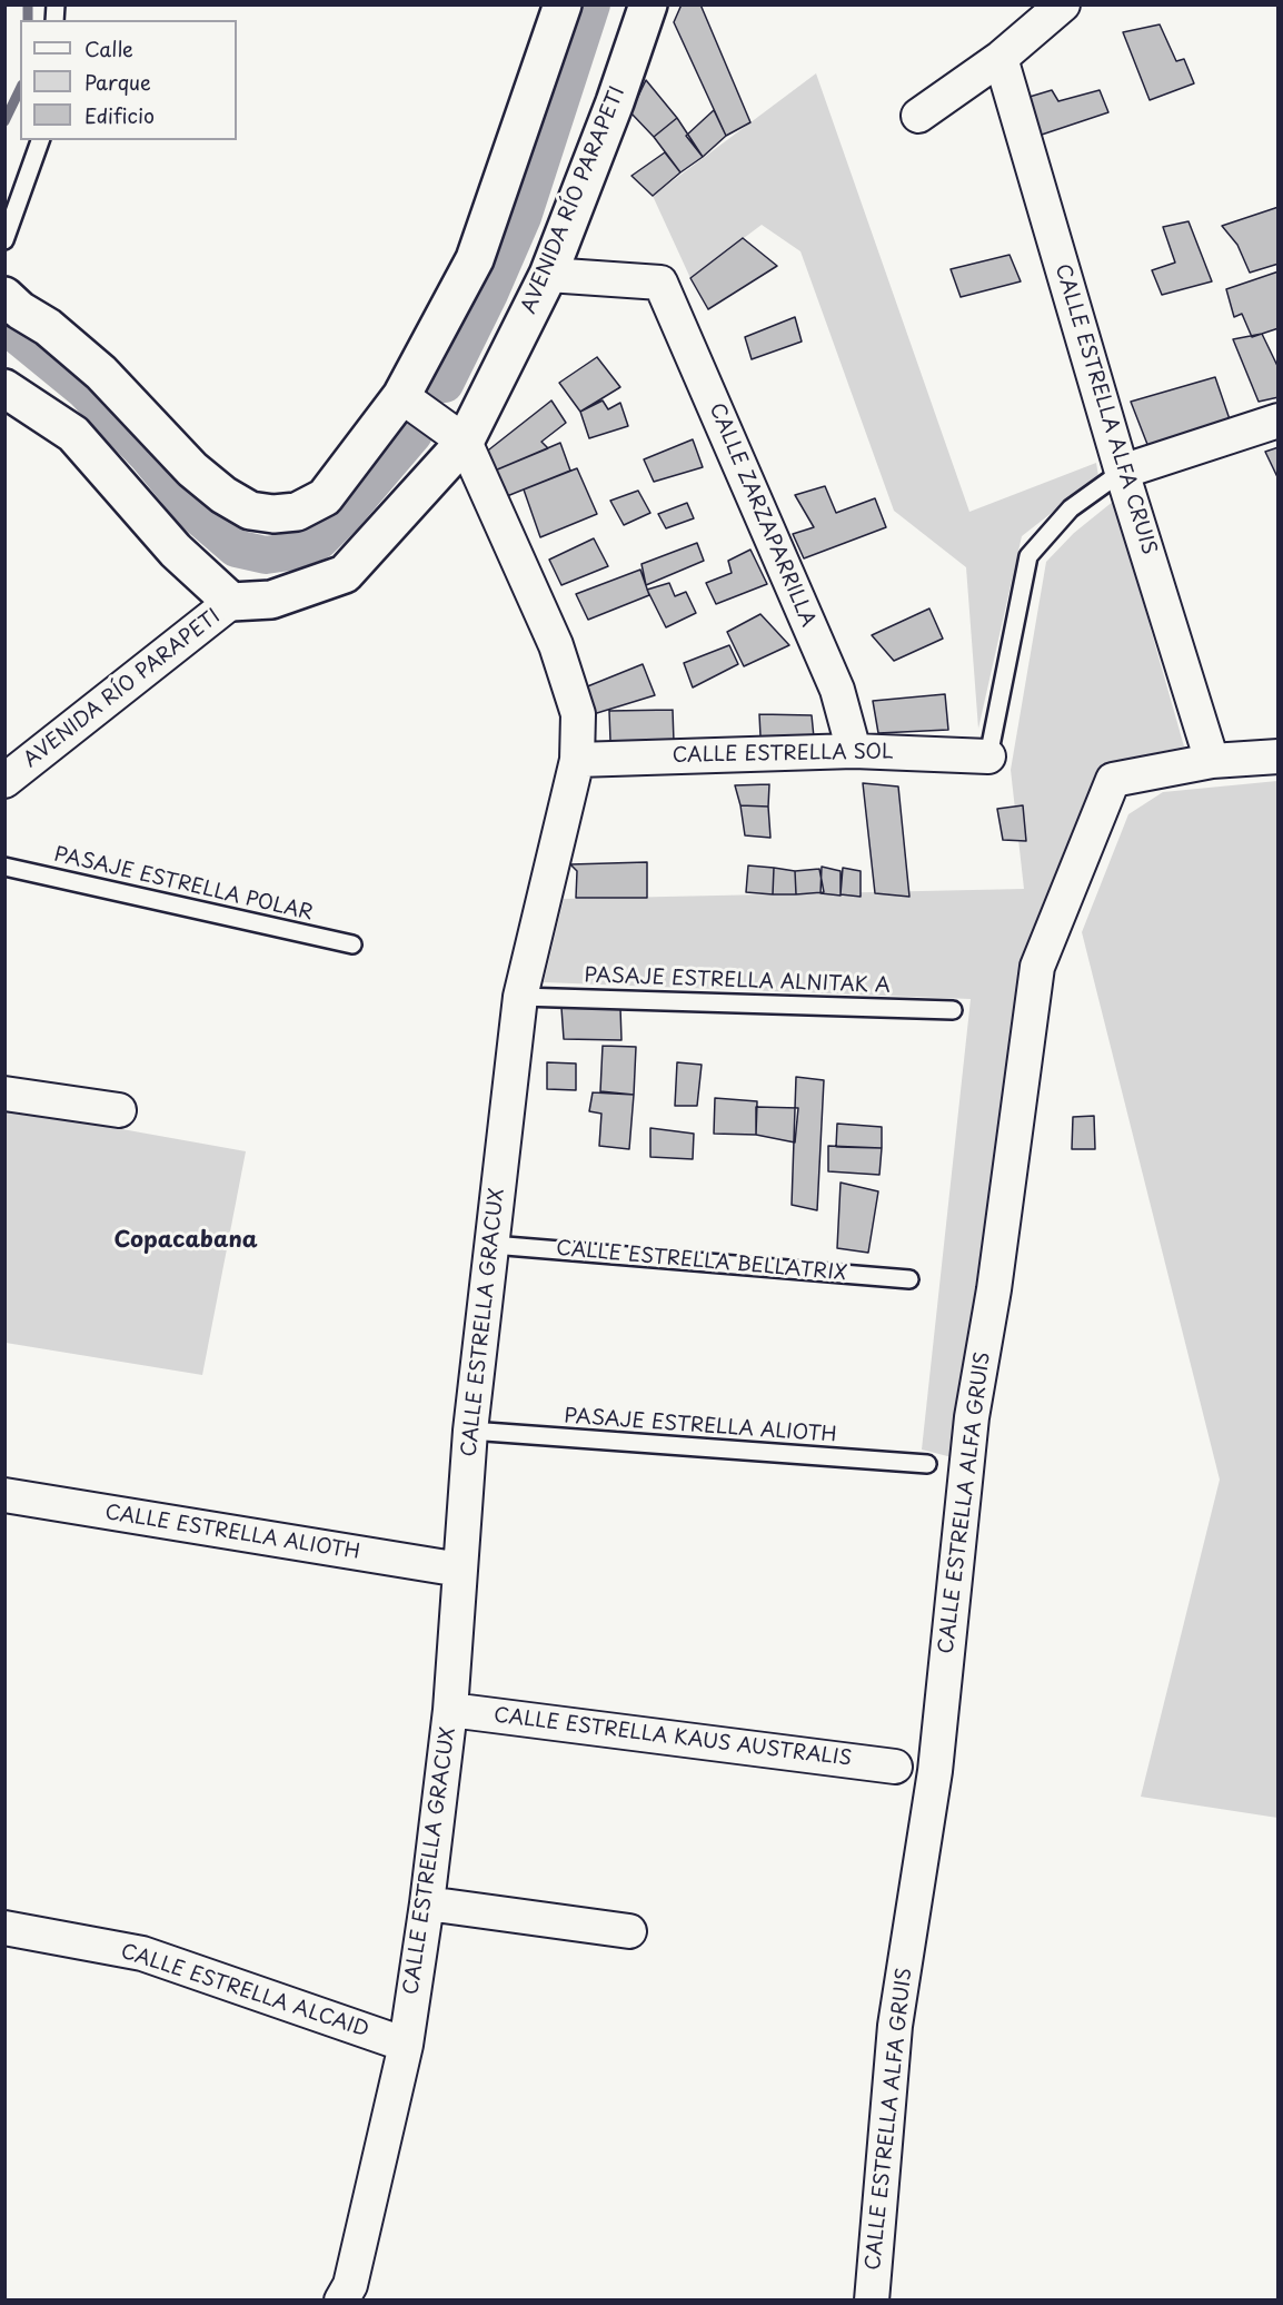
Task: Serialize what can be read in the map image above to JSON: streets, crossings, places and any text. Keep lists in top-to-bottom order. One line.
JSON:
{"streets":{"street":["AVENIDA RÍO PARAPETI","CALLE ESTRELLA ALFA CRUIS","CALLE ZARZAPARRILLA","CALLE ESTRELLA SOL","CALLE ESTRELLA GRACUX","CALLE ESTRELLA ALFA GRUIS","CALLE ESTRELLA ALIOTH","CALLE ESTRELLA KAUS AUSTRALIS","CALLE ESTRELLA ALCAID"],"lane":["PASAJE ESTRELLA POLAR","PASAJE ESTRELLA ALNITAK A","CALLE ESTRELLA BELLATRIX","PASAJE ESTRELLA ALIOTH"]},"crossings":[["AVENIDA RÍO PARAPETI","CALLE ZARZAPARRILLA"],["AVENIDA RÍO PARAPETI","CALLE ESTRELLA GRACUX"],["CALLE ESTRELLA ALFA CRUIS","CALLE ESTRELLA ALFA GRUIS"],["CALLE ZARZAPARRILLA","CALLE ESTRELLA SOL"],["CALLE ESTRELLA SOL","CALLE ESTRELLA GRACUX"],["PASAJE ESTRELLA ALNITAK A","CALLE ESTRELLA GRACUX"],["CALLE ESTRELLA BELLATRIX","CALLE ESTRELLA GRACUX"],["CALLE ESTRELLA GRACUX","PASAJE ESTRELLA ALIOTH"],["CALLE ESTRELLA GRACUX","CALLE ESTRELLA ALIOTH"],["CALLE ESTRELLA GRACUX","CALLE ESTRELLA KAUS AUSTRALIS"],["CALLE ESTRELLA GRACUX","CALLE ESTRELLA ALCAID"]],"districts":["Copacabana"],"legend":["Calle","Parque","Edificio"]}
